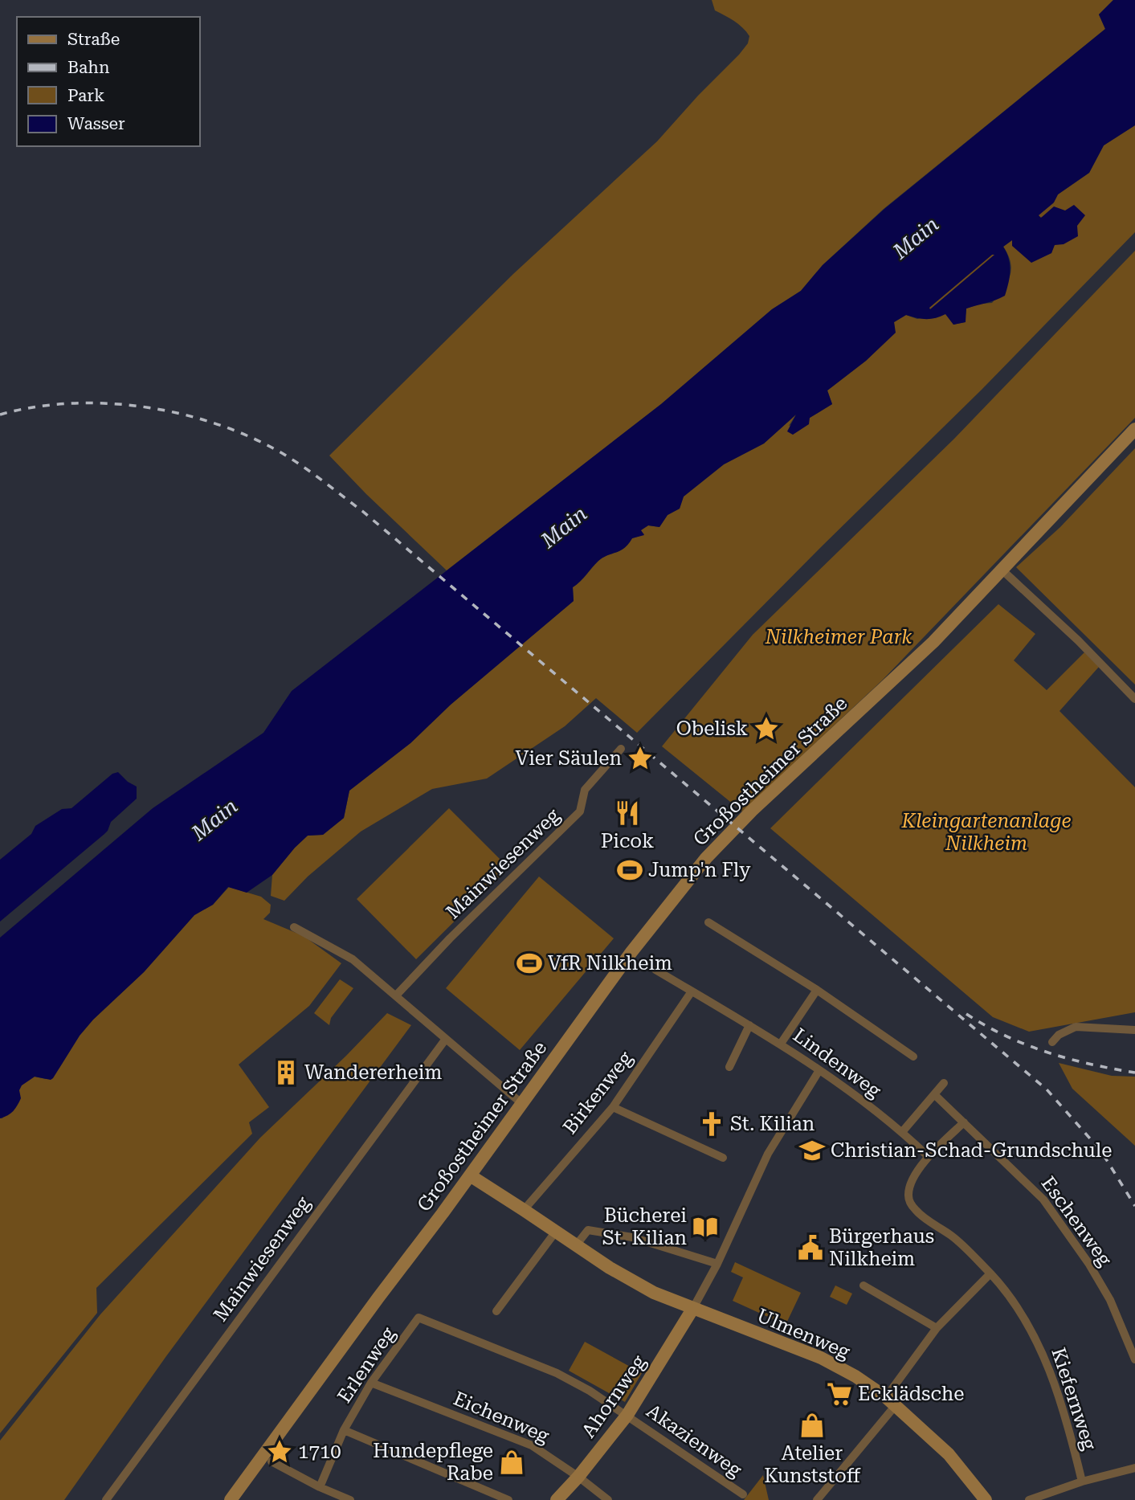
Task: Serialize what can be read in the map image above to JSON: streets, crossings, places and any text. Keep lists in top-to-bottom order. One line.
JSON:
{"streets":{"main road":["Großostheimer Straße","Ulmenweg","Ahornweg"],"street":["Mainwiesenweg","Lindenweg","Birkenweg","Eschenweg","Erlenweg","Kiefernweg","Eichenweg","Akazienweg"]},"crossings":[["Großostheimer Straße","Ulmenweg"],["Lindenweg","Birkenweg"],["Lindenweg","Kiefernweg"],["Birkenweg","Ulmenweg"],["Ulmenweg","Ahornweg"],["Erlenweg","Eichenweg"],["Erlenweg","Akazienweg"],["Ahornweg","Eichenweg"],["Ahornweg","Akazienweg"]],"water":["Main"],"parks":["Nilkheimer Park","Kleingartenanlage Nilkheim"],"places":{"place":["Obelisk","Vier Säulen","1710"],"restaurant":["Picok"],"sports":["Jump'n Fly","VfR Nilkheim"],"building":["Wandererheim"],"church":["St. Kilian"],"school or university":["Christian-Schad-Grundschule"],"library":["Bücherei St. Kilian"],"public building":["Bürgerhaus Nilkheim"],"supermarket":["Ecklädsche"],"shop":["Atelier Kunststoff","Hundepflege Rabe"]},"legend":["Straße","Bahn","Park","Wasser"]}
